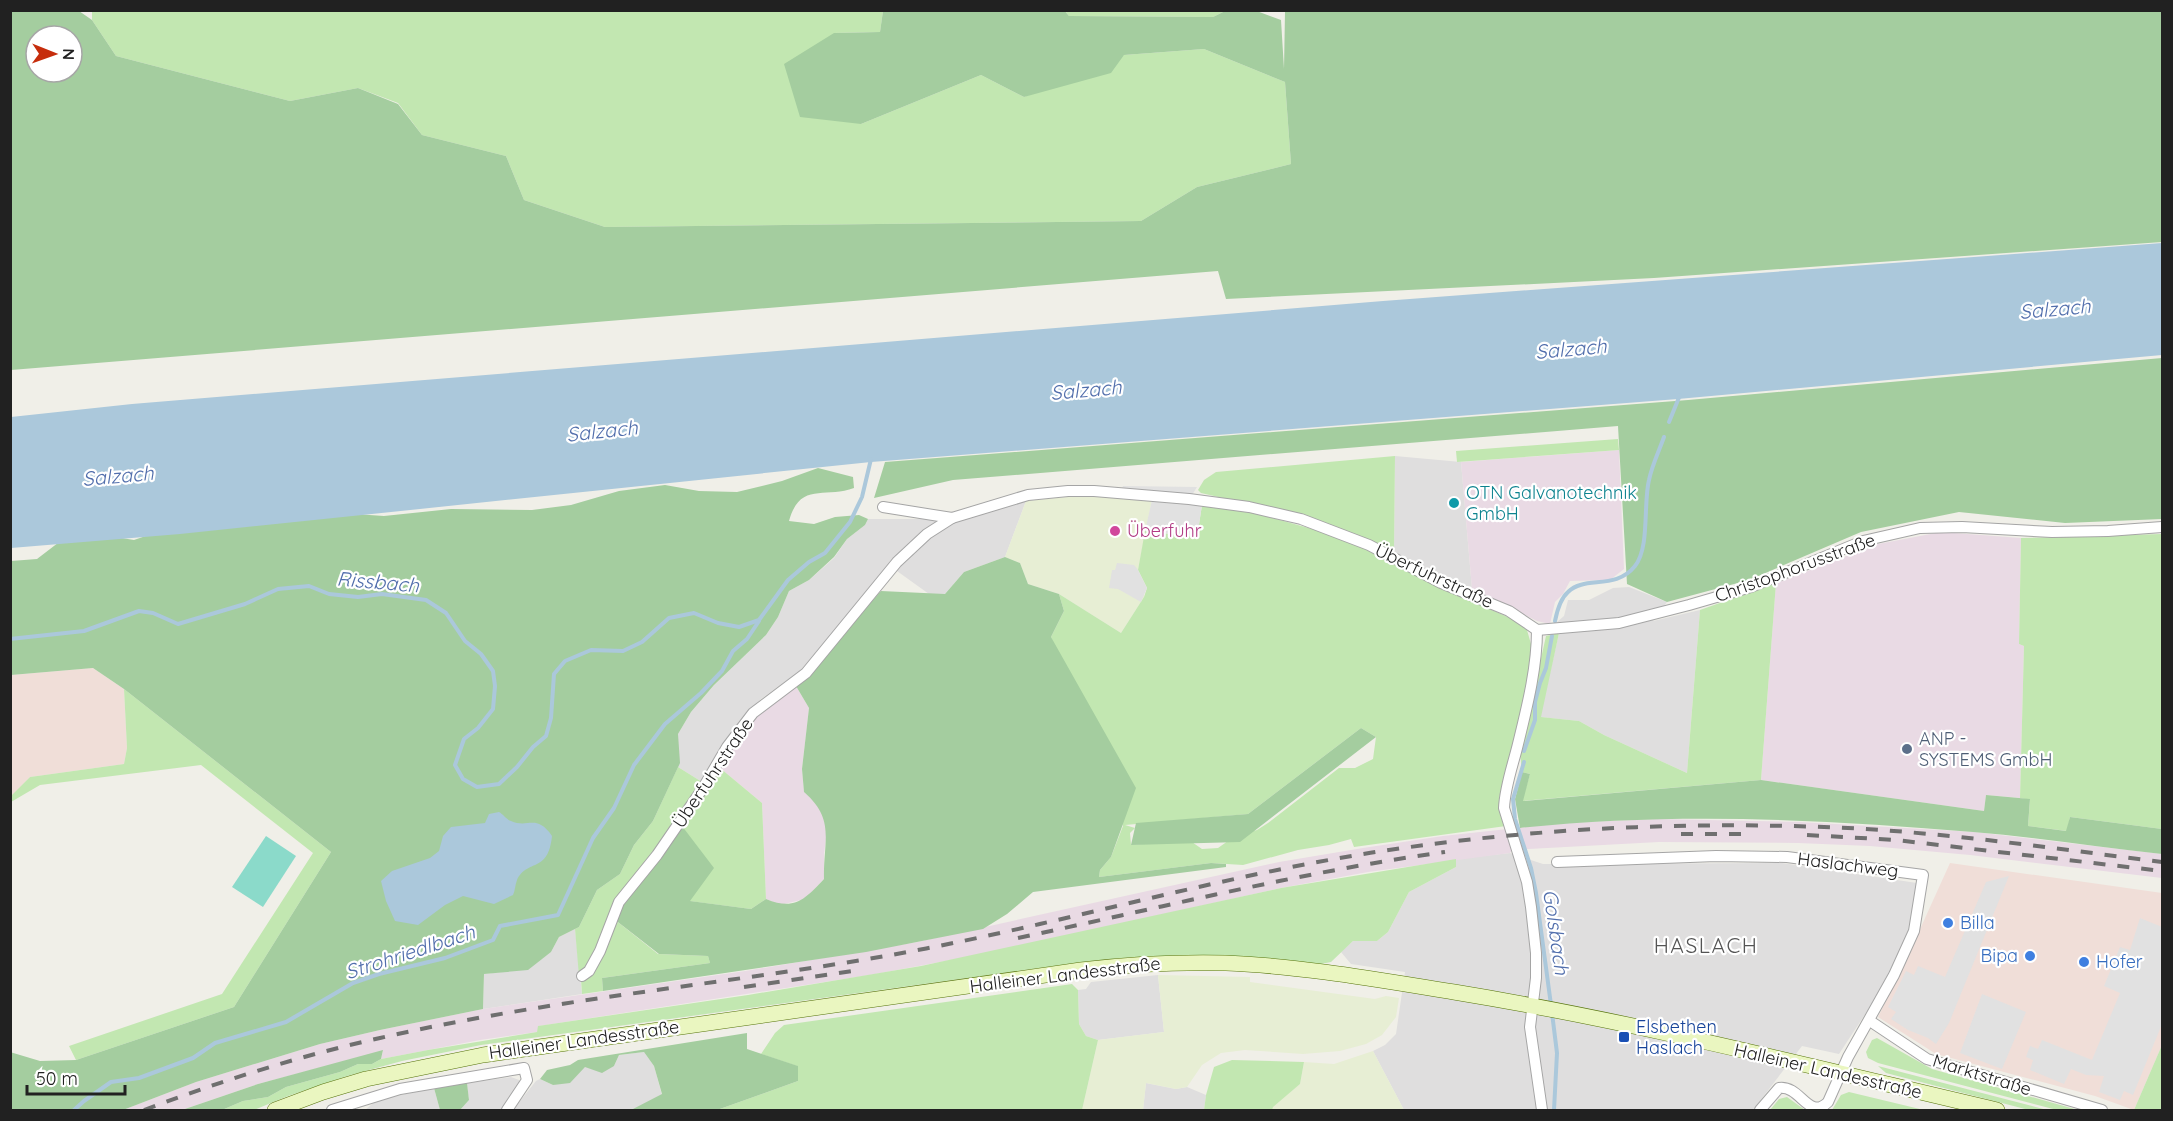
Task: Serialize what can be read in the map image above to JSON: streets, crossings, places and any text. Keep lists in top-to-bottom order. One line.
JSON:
{"streets":{"main road":["Halleiner Landesstraße"],"street":["Christophorusstraße","Überfuhrstraße","Haslachweg","Marktstraße"]},"crossings":[["Christophorusstraße","Überfuhrstraße"],["Haslachweg","Halleiner Landesstraße"],["Haslachweg","Marktstraße"]],"districts":["HASLACH"],"water":["Salzach","Rissbach","Golsbach","Strohriedlbach"],"places":{"other":["OTN Galvanotechnik GmbH","Überfuhr","ANP - SYSTEMS GmbH","Billa","Bipa","Hofer"],"transit":["Elsbethen Haslach"]},"scale_bar":"50 m","north":"right"}
